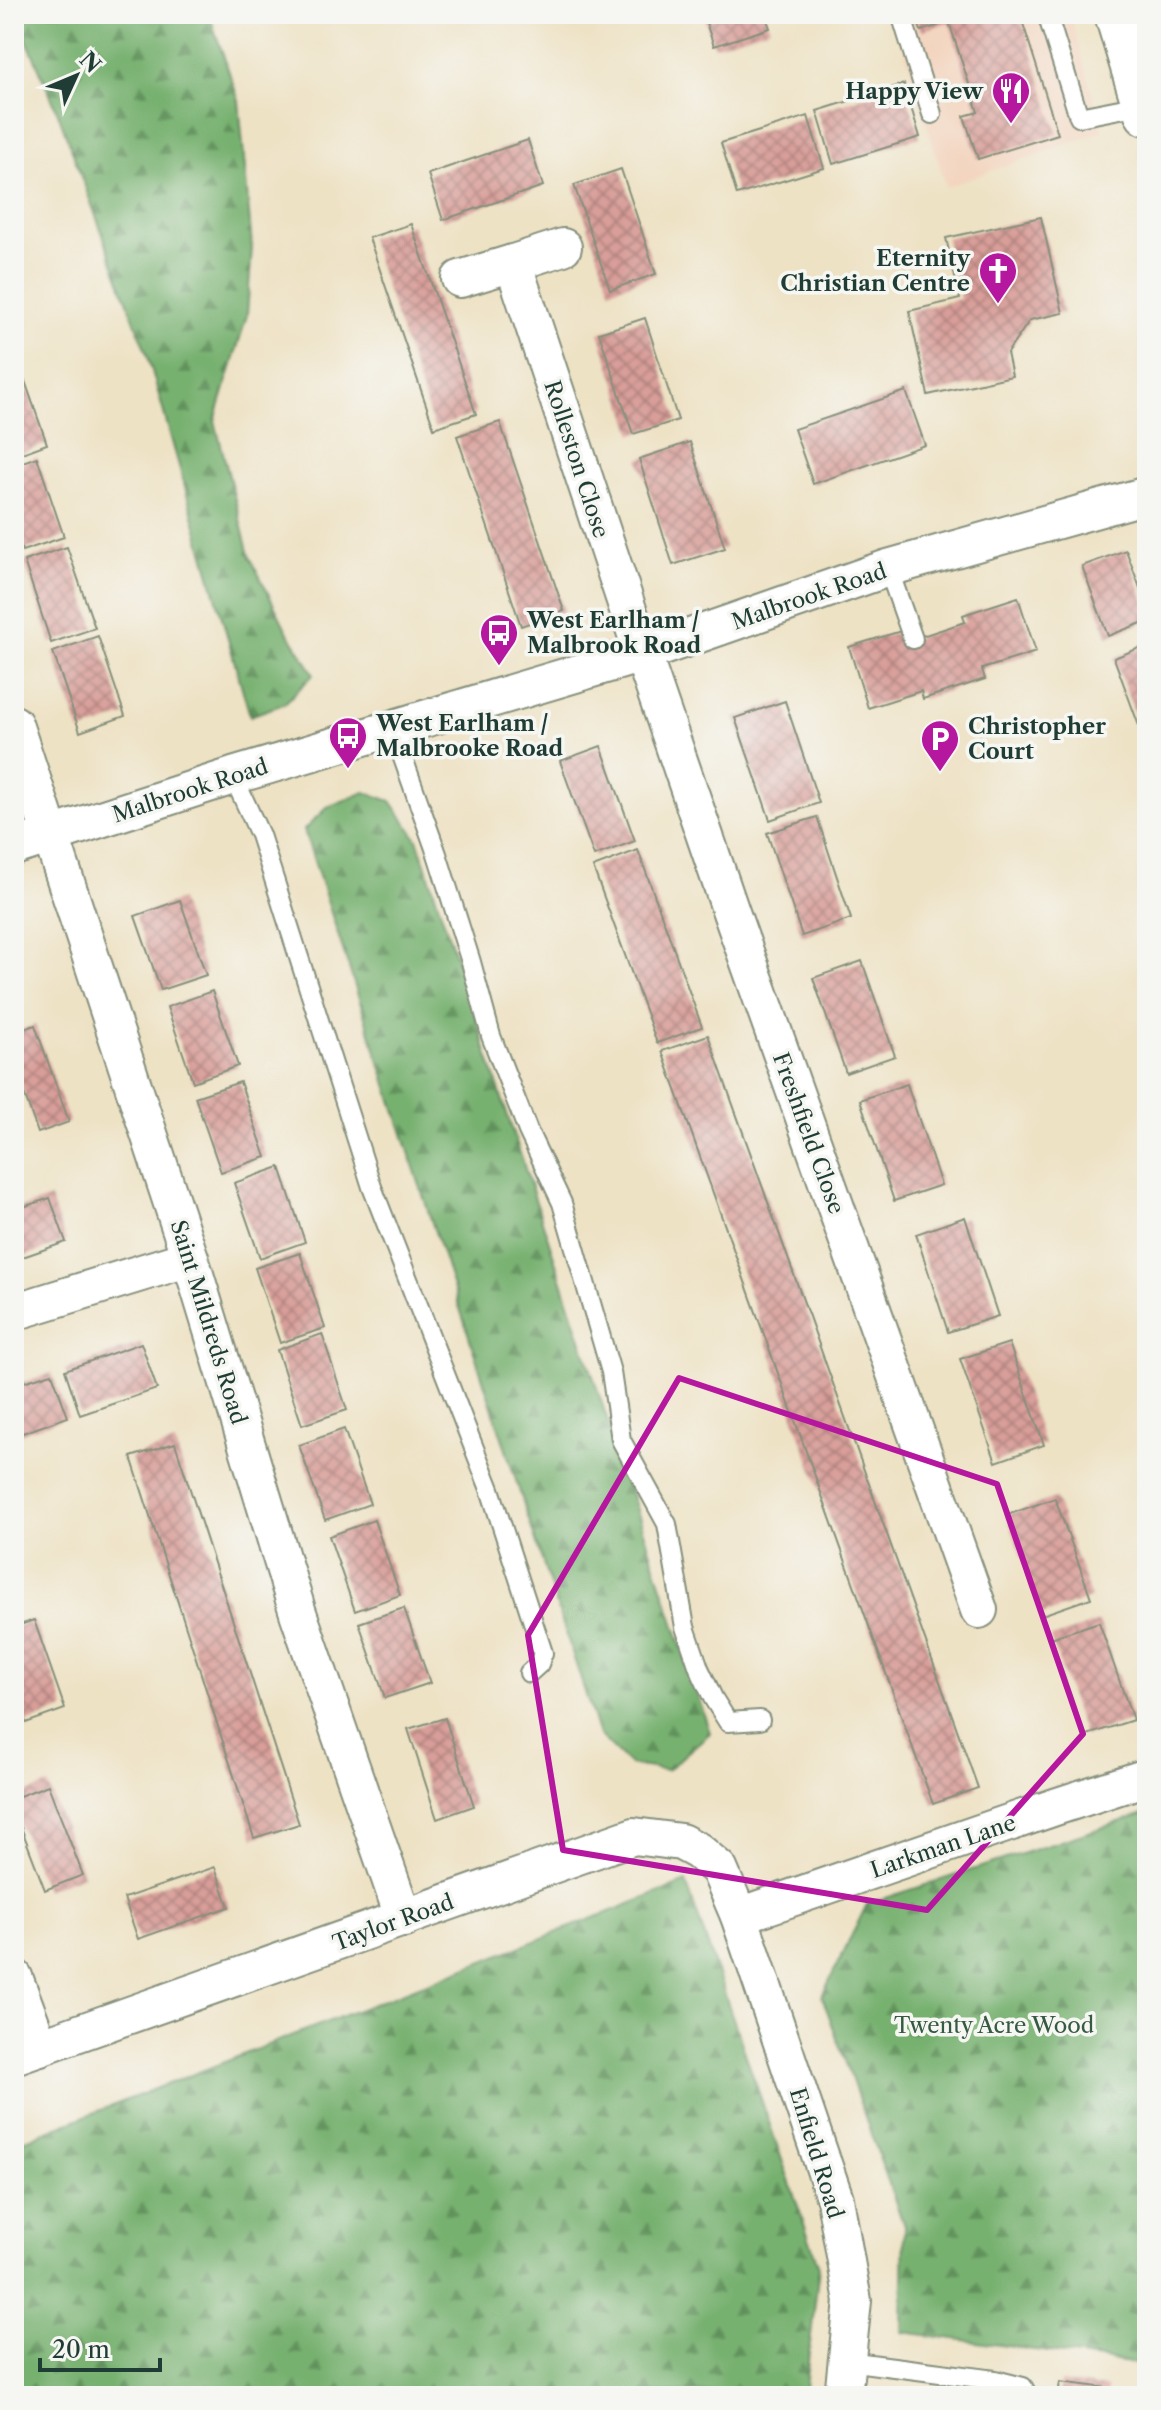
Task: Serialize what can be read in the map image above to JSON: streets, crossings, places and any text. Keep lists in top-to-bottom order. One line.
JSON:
{"streets":{"street":["Rolleston Close","Malbrook Road","Freshfield Close","Saint Mildreds Road","Larkman Lane","Taylor Road","Enfield Road"]},"crossings":[["Rolleston Close","Malbrook Road"],["Rolleston Close","Freshfield Close"],["Malbrook Road","Freshfield Close"],["Malbrook Road","Saint Mildreds Road"],["Saint Mildreds Road","Taylor Road"],["Larkman Lane","Taylor Road"],["Larkman Lane","Enfield Road"],["Taylor Road","Enfield Road"]],"parks":["Twenty Acre Wood"],"places":{"restaurant":["Happy View"],"church":["Eternity Christian Centre"],"bus stop":["West Earlham / Malbrook Road","West Earlham / Malbrooke Road"],"parking":["Christopher Court"]},"scale_bar":"20 m","north":"top right"}
